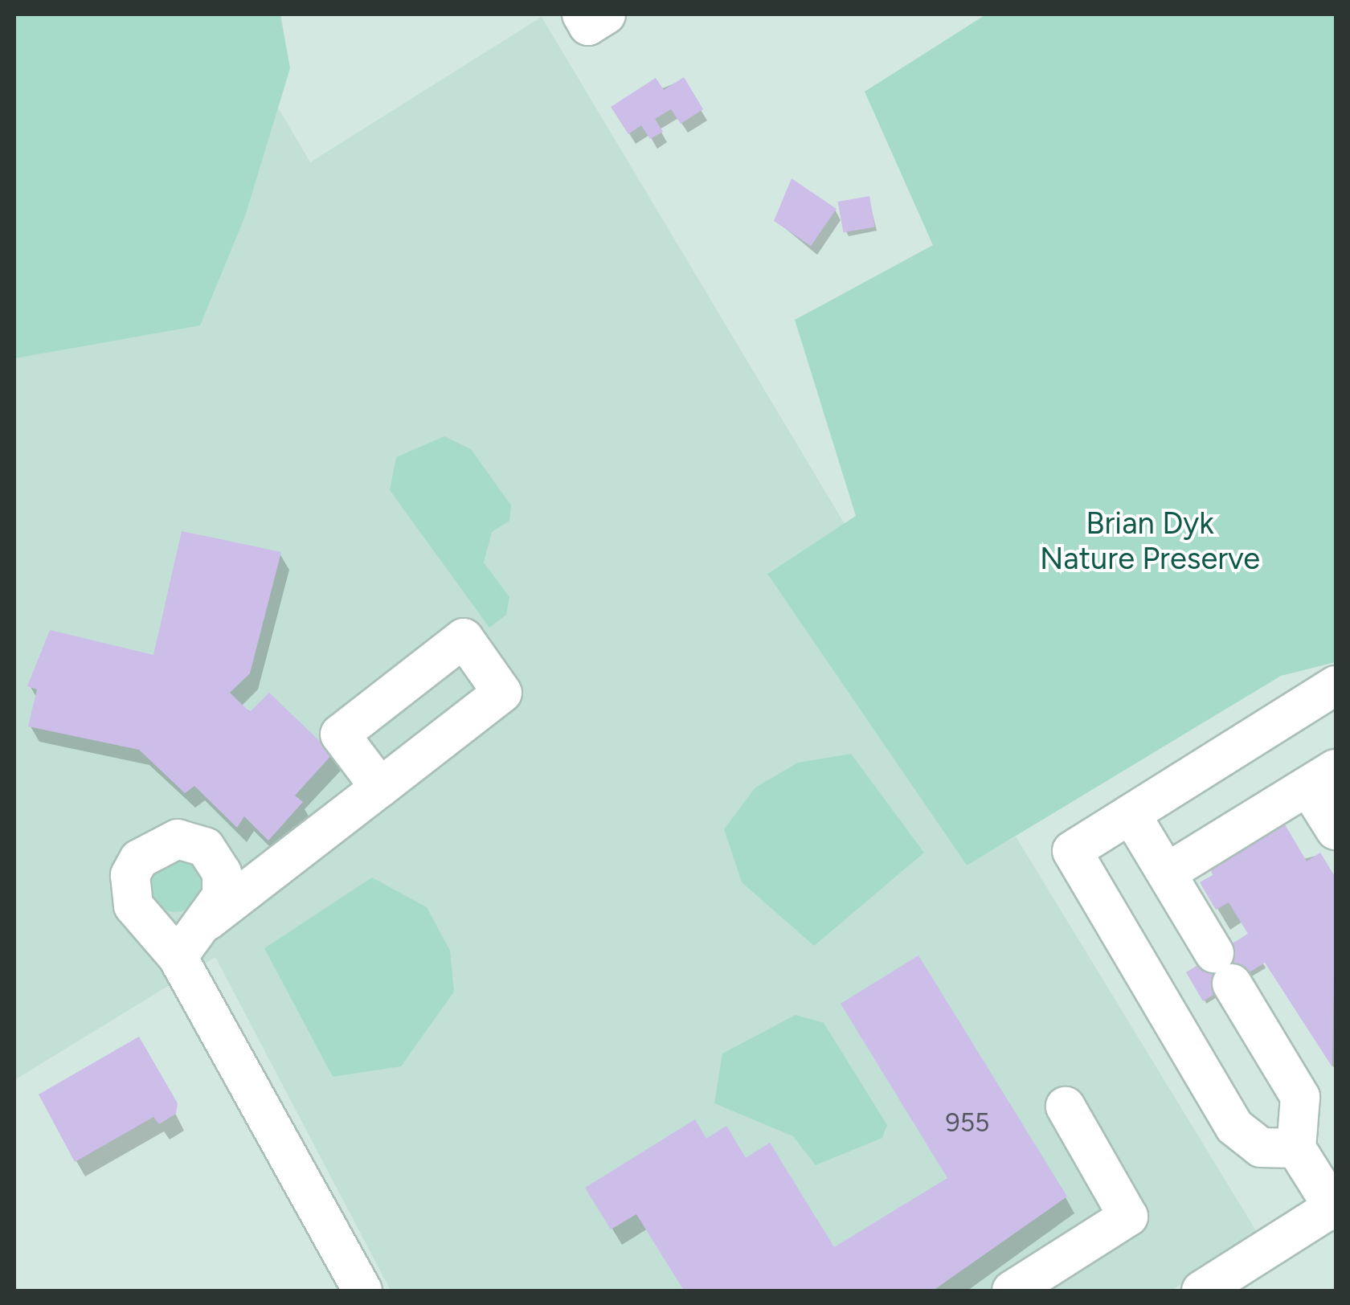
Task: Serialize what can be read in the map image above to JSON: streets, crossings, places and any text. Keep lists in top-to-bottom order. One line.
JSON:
{"parks":["Brian Dyk Nature Preserve"],"house_numbers":["955"]}
